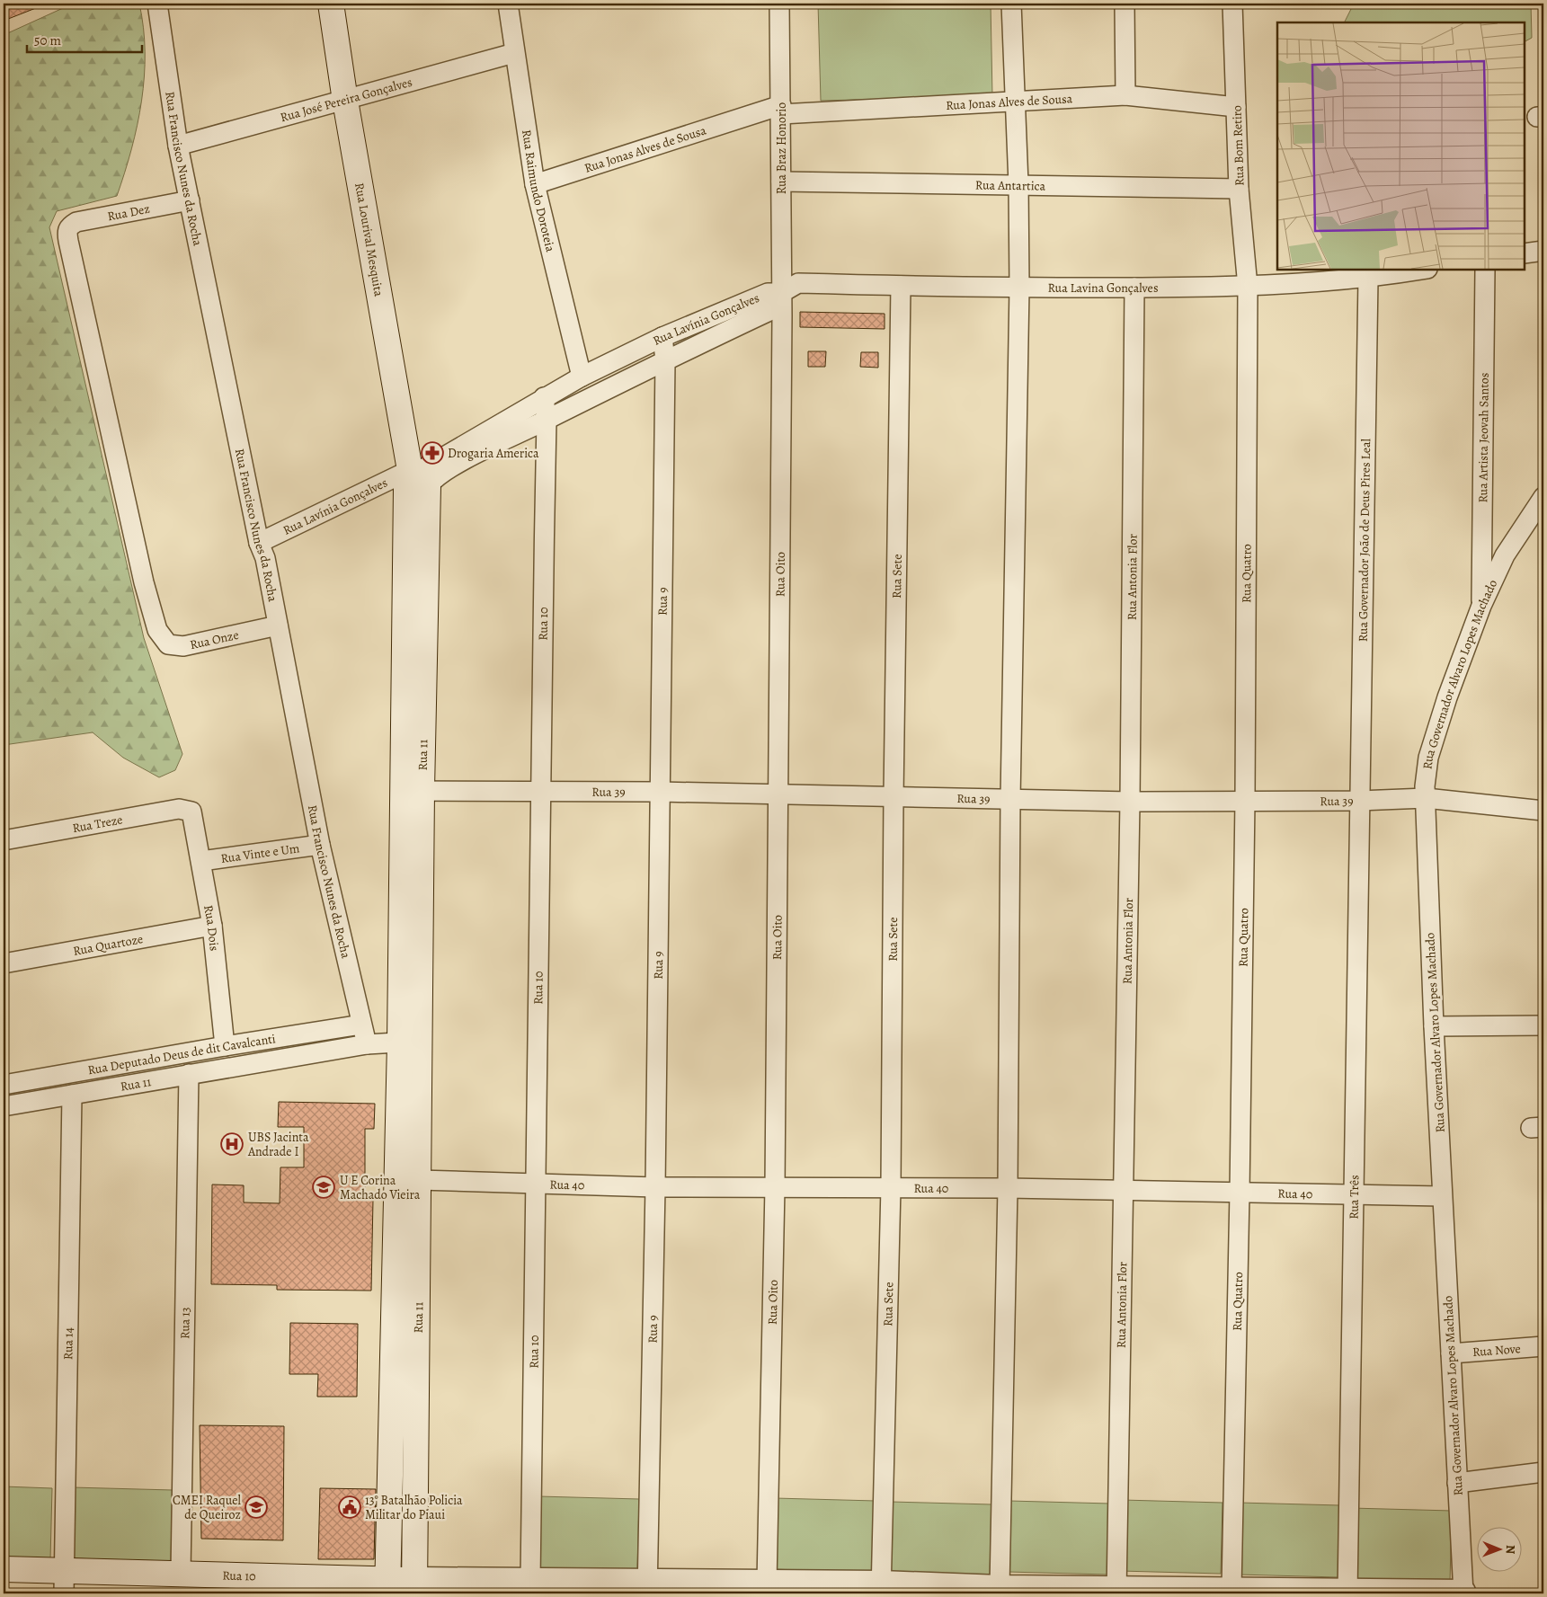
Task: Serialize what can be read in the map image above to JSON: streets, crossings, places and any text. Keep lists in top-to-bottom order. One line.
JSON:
{"streets":{"main road":["Rua Lourival Mesquita","Rua 10","Rua 11"],"street":["Rua José Pereira Gonçalves","Rua Jonas Alves de Sousa","Rua Bom Retiro","Rua Braz Honorio","Rua Francisco Nunes da Rocha","Rua Antartica","Rua Raimundo Doroteia","Rua Dez","Rua Lavina Gonçalves","Rua Lavínia Gonçalves","Rua Artista Jeovah Santos","Rua Governador João de Deus Pires Leal","Rua Quatro","Rua Oito","Rua Sete","Rua Antonia Flor","Rua 9","Rua Onze","Rua Governador Alvaro Lopes Machado","Rua 39","Rua Treze","Rua Vinte e Um","Rua Dois","Rua Quartoze","Rua Deputado Deus de dit Cavalcanti","Rua 40","Rua Três","Rua 13","Rua 14","Rua Nove"]},"crossings":[["Rua José Pereira Gonçalves","Rua Francisco Nunes da Rocha"],["Rua José Pereira Gonçalves","Rua Raimundo Doroteia"],["Rua José Pereira Gonçalves","Rua Lourival Mesquita"],["Rua Jonas Alves de Sousa","Rua Bom Retiro"],["Rua Jonas Alves de Sousa","Rua Braz Honorio"],["Rua Jonas Alves de Sousa","Rua Raimundo Doroteia"],["Rua Bom Retiro","Rua Antartica"],["Rua Bom Retiro","Rua Lavina Gonçalves"],["Rua Bom Retiro","Rua Quatro"],["Rua Braz Honorio","Rua Antartica"],["Rua Braz Honorio","Rua Lavina Gonçalves"],["Rua Braz Honorio","Rua Lavínia Gonçalves"],["Rua Braz Honorio","Rua Oito"],["Rua Francisco Nunes da Rocha","Rua Dez"],["Rua Francisco Nunes da Rocha","Rua Lavínia Gonçalves"],["Rua Francisco Nunes da Rocha","Rua Onze"],["Rua Francisco Nunes da Rocha","Rua 11"],["Rua Francisco Nunes da Rocha","Rua Vinte e Um"],["Rua Francisco Nunes da Rocha","Rua Deputado Deus de dit Cavalcanti"],["Rua Raimundo Doroteia","Rua Lavínia Gonçalves"],["Rua Dez","Rua Onze"],["Rua Lourival Mesquita","Rua Lavínia Gonçalves"],["Rua Lourival Mesquita","Rua 11"],["Rua Lavina Gonçalves","Rua Lavínia Gonçalves"],["Rua Lavina Gonçalves","Rua Governador João de Deus Pires Leal"],["Rua Lavina Gonçalves","Rua Quatro"],["Rua Lavina Gonçalves","Rua Oito"],["Rua Lavina Gonçalves","Rua Sete"],["Rua Lavina Gonçalves","Rua Antonia Flor"],["Rua Lavínia Gonçalves","Rua Oito"],["Rua Lavínia Gonçalves","Rua 9"],["Rua Lavínia Gonçalves","Rua 10"],["Rua Lavínia Gonçalves","Rua 11"],["Rua Artista Jeovah Santos","Rua Governador Alvaro Lopes Machado"],["Rua Governador João de Deus Pires Leal","Rua 39"],["Rua Governador João de Deus Pires Leal","Rua Três"],["Rua Quatro","Rua 10"],["Rua Quatro","Rua 39"],["Rua Quatro","Rua 40"],["Rua Oito","Rua 10"],["Rua Oito","Rua 39"],["Rua Oito","Rua 40"],["Rua Sete","Rua 10"],["Rua Sete","Rua 39"],["Rua Sete","Rua 40"],["Rua Antonia Flor","Rua 10"],["Rua Antonia Flor","Rua 39"],["Rua Antonia Flor","Rua 40"],["Rua 9","Rua 10"],["Rua 9","Rua 39"],["Rua 9","Rua 40"],["Rua 10","Rua Governador Alvaro Lopes Machado"],["Rua 10","Rua 11"],["Rua 10","Rua 39"],["Rua 10","Rua 40"],["Rua 10","Rua Três"],["Rua 10","Rua 13"],["Rua 10","Rua 14"],["Rua Governador Alvaro Lopes Machado","Rua 39"],["Rua Governador Alvaro Lopes Machado","Rua 40"],["Rua Governador Alvaro Lopes Machado","Rua Nove"],["Rua 11","Rua 39"],["Rua 11","Rua 40"],["Rua 11","Rua 13"],["Rua 11","Rua 14"],["Rua 39","Rua Três"],["Rua Treze","Rua Dois"],["Rua Vinte e Um","Rua Dois"],["Rua Dois","Rua Quartoze"],["Rua Dois","Rua Deputado Deus de dit Cavalcanti"],["Rua 40","Rua Três"]],"places":{"pharmacy":["Drogaria America"],"hospital":["UBS Jacinta Andrade I"],"school or university":["U E Corina Machado Vieira","CMEI Raquel de Queiroz"],"public building":["13° Batalhão Policia Militar do Piaui"]},"scale_bar":"50 m","north":"right"}
